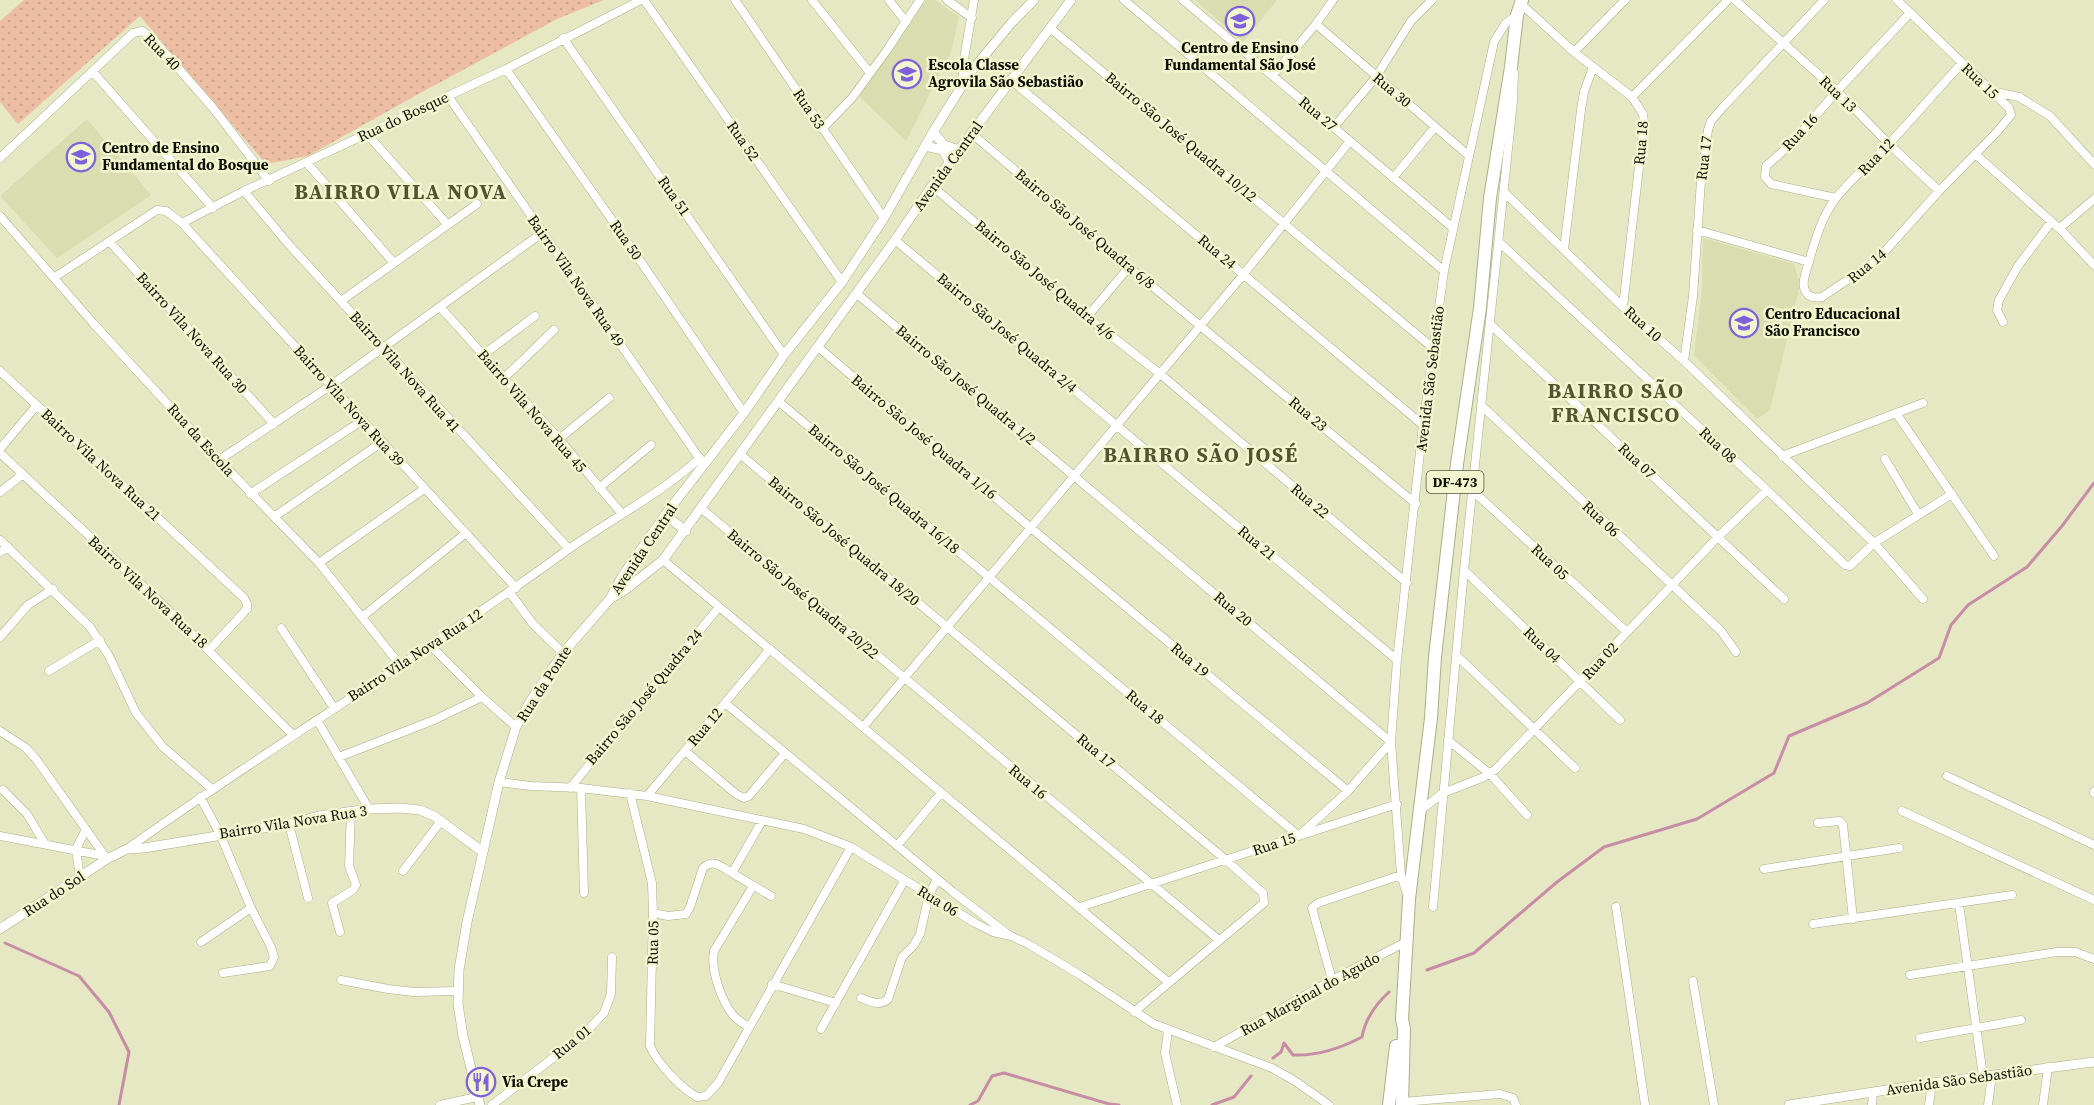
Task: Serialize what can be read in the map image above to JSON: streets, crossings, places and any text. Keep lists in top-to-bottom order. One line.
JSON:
{"streets":{"main road":["Avenida São Sebastião","DF-473"],"street":["Rua 40","Rua 15","Rua 30","Rua 13","Rua 53","Rua 27","Rua do Bosque","Rua 16","Bairro São José Quadra 10/12","Rua 52","Rua 18","Rua 12","Rua 17","Avenida Central","Rua 51","Bairro São José Quadra 6/8","Rua 50","Rua 24","Rua 14","Bairro São José Quadra 4/6","Bairro Vila Nova Rua 49","Rua 10","Bairro Vila Nova Rua 30","Bairro São José Quadra 2/4","Bairro Vila Nova Rua 41","Bairro São José Quadra 1/2","Bairro Vila Nova Rua 39","Bairro Vila Nova Rua 45","Rua 23","Bairro São José Quadra 1/16","Rua da Escola","Rua 08","Rua 07","Bairro Vila Nova Rua 21","Bairro São José Quadra 16/18","Rua 22","Rua 06","Bairro São José Quadra 18/20","Rua 21","Rua 05","Bairro Vila Nova Rua 18","Bairro São José Quadra 20/22","Rua 20","Rua 04","Bairro Vila Nova Rua 12","Rua 19","Rua 02","Rua da Ponte","Bairro São José Quadra 24","Bairro Vila Nova Rua 3","Rua do Sol","Rua Marginal do Agudo","Rua 01"]},"crossings":[["Rua 40","Rua do Bosque"],["Rua 15","Rua 13"],["Rua 15","Rua 16"],["Rua 15","Rua 18"],["Rua 15","Rua 12"],["Rua 15","Rua 17"],["Rua 15","Rua 14"],["Rua 15","Avenida São Sebastião"],["Rua 30","Avenida São Sebastião"],["Rua 13","Rua 16"],["Rua 13","Rua 12"],["Rua 13","Rua 17"],["Rua 13","Rua 14"],["Rua 53","Avenida Central"],["Rua 27","Avenida São Sebastião"],["Rua do Bosque","Rua 52"],["Rua do Bosque","Rua 51"],["Rua do Bosque","Rua 50"],["Rua do Bosque","Bairro Vila Nova Rua 49"],["Rua do Bosque","Bairro Vila Nova Rua 41"],["Rua do Bosque","Bairro Vila Nova Rua 39"],["Rua 16","Rua 12"],["Rua 16","Rua 17"],["Rua 16","Bairro São José Quadra 20/22"],["Bairro São José Quadra 10/12","Avenida Central"],["Bairro São José Quadra 10/12","Avenida São Sebastião"],["Rua 52","Avenida Central"],["Rua 18","Rua 10"],["Rua 18","Avenida São Sebastião"],["Rua 18","Bairro São José Quadra 16/18"],["Rua 12","Rua 14"],["Rua 12","Rua 06"],["Rua 17","Rua 10"],["Rua 17","Bairro São José Quadra 18/20"],["Avenida Central","Rua 51"],["Avenida Central","Bairro São José Quadra 6/8"],["Avenida Central","Rua 50"],["Avenida Central","Rua 24"],["Avenida Central","Bairro São José Quadra 4/6"],["Avenida Central","Bairro Vila Nova Rua 49"],["Avenida Central","Bairro São José Quadra 2/4"],["Avenida Central","Bairro São José Quadra 1/2"],["Avenida Central","Bairro São José Quadra 1/16"],["Avenida Central","Bairro São José Quadra 16/18"],["Avenida Central","Bairro São José Quadra 18/20"],["Avenida Central","Bairro São José Quadra 20/22"],["Avenida Central","Bairro Vila Nova Rua 12"],["Avenida Central","Rua da Ponte"],["Bairro São José Quadra 6/8","Rua 23"],["Rua 24","Avenida São Sebastião"],["Bairro São José Quadra 4/6","Rua 22"],["Bairro Vila Nova Rua 49","Bairro Vila Nova Rua 12"],["Rua 10","Rua 08"],["Bairro São José Quadra 2/4","Rua 21"],["Bairro Vila Nova Rua 41","Bairro Vila Nova Rua 12"],["Avenida São Sebastião","Rua 23"],["Avenida São Sebastião","Rua 22"],["Avenida São Sebastião","Rua 21"],["Avenida São Sebastião","Rua 20"],["Avenida São Sebastião","Rua 02"],["Avenida São Sebastião","Rua Marginal do Agudo"],["Bairro São José Quadra 1/2","Rua 20"],["Bairro Vila Nova Rua 39","Bairro Vila Nova Rua 12"],["Bairro Vila Nova Rua 39","Rua da Ponte"],["Bairro Vila Nova Rua 45","Bairro Vila Nova Rua 12"],["Bairro São José Quadra 1/16","Rua 19"],["Rua da Escola","Bairro Vila Nova Rua 12"],["Rua 08","Rua 02"],["Rua 07","Rua 02"],["Bairro Vila Nova Rua 21","Bairro Vila Nova Rua 18"],["Rua 06","Rua 05"],["Rua 06","Rua 02"],["Rua 06","Rua da Ponte"],["Rua 06","Bairro São José Quadra 24"],["Rua 06","Rua Marginal do Agudo"],["Rua 05","Rua 02"],["Bairro Vila Nova Rua 18","Bairro Vila Nova Rua 12"],["Rua 04","Rua 02"],["Bairro Vila Nova Rua 12","Bairro Vila Nova Rua 3"],["Rua da Ponte","Bairro Vila Nova Rua 3"]],"districts":["BAIRRO VILA NOVA","BAIRRO SÃO FRANCISCO","BAIRRO SÃO JOSÉ"],"places":{"school or university":["Centro de Ensino Fundamental São José","Escola Classe Agrovila São Sebastião","Centro de Ensino Fundamental do Bosque","Centro Educacional São Francisco"],"restaurant":["Via Crepe"]}}
